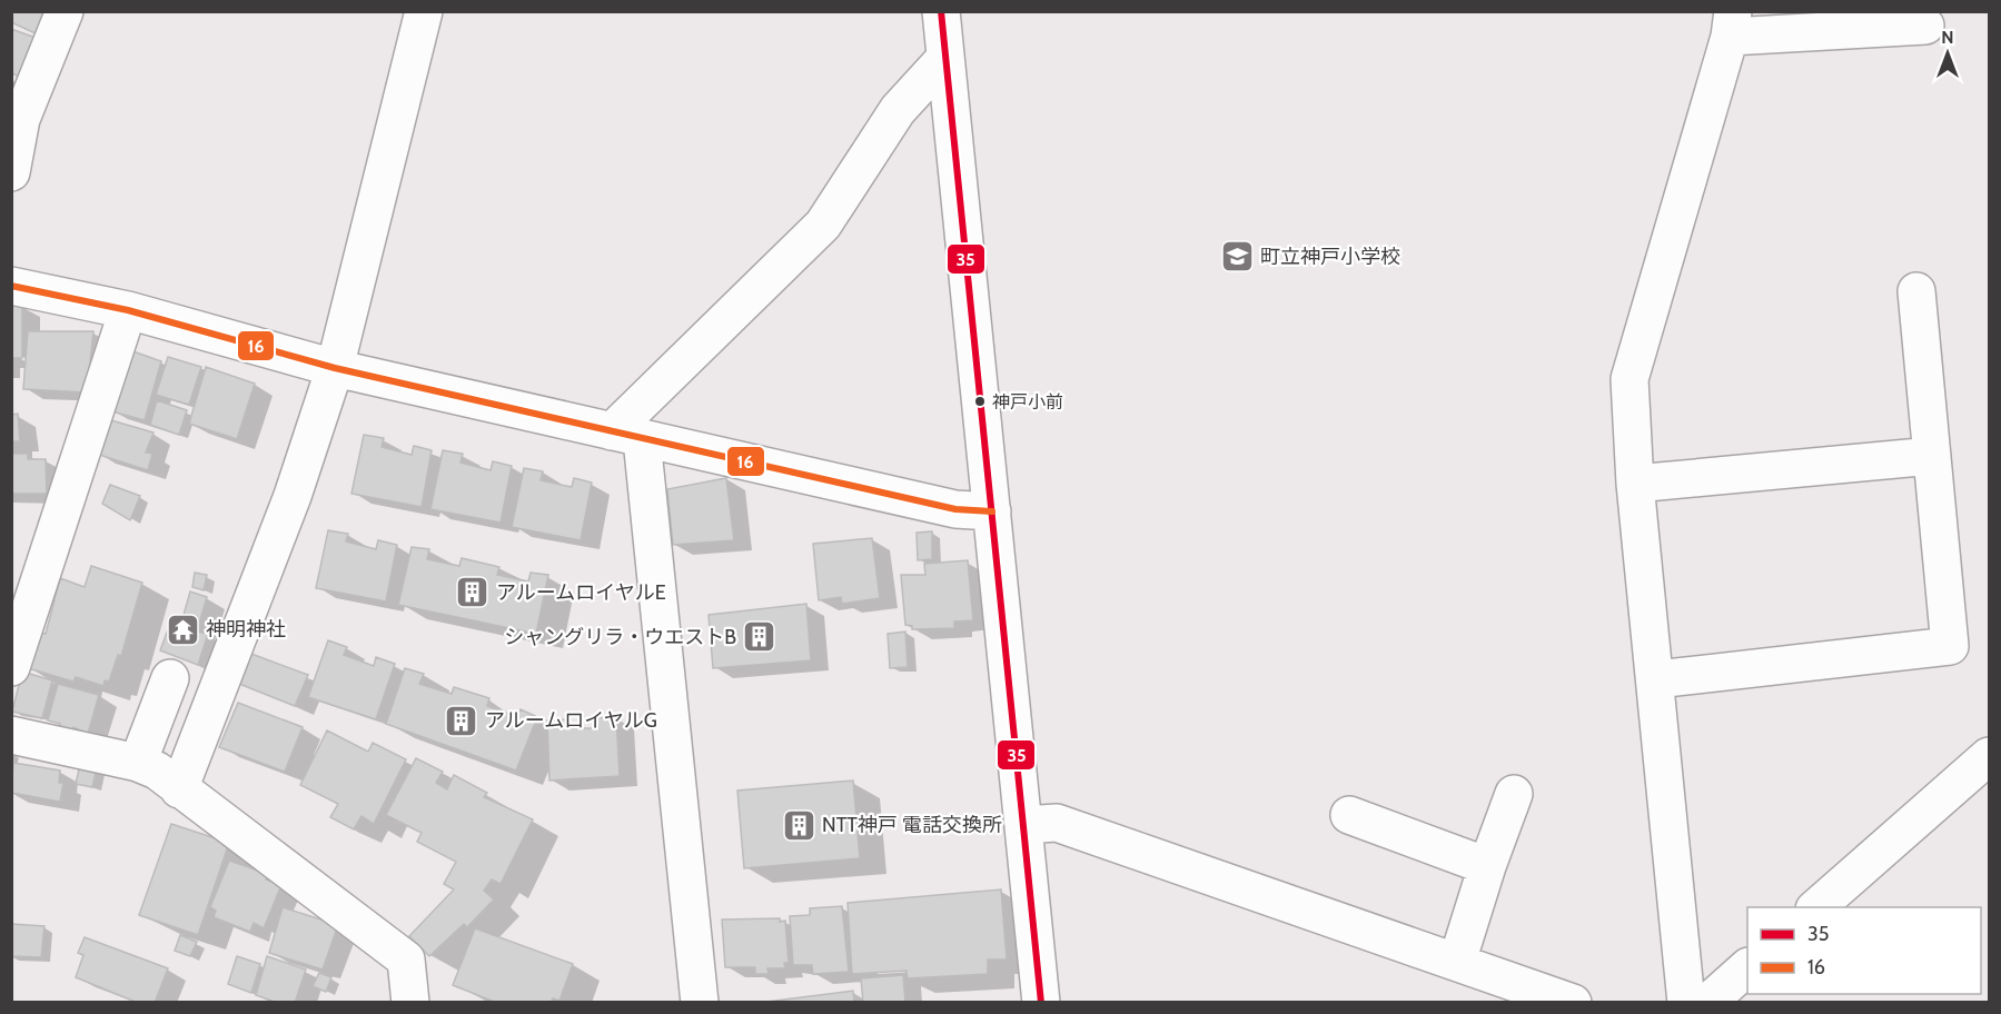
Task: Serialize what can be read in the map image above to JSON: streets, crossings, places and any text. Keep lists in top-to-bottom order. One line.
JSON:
{"places":{"school or university":["町立神戸小学校"],"other":["神戸小前"],"building":["アルームロイヤルE","シャングリラ・ウエストB","アルームロイヤルG","NTT神戸 電話交換所"],"temple":["神明神社"]},"lines":["transit line 35","transit line 16"],"legend":["35","16"],"north":"top"}
